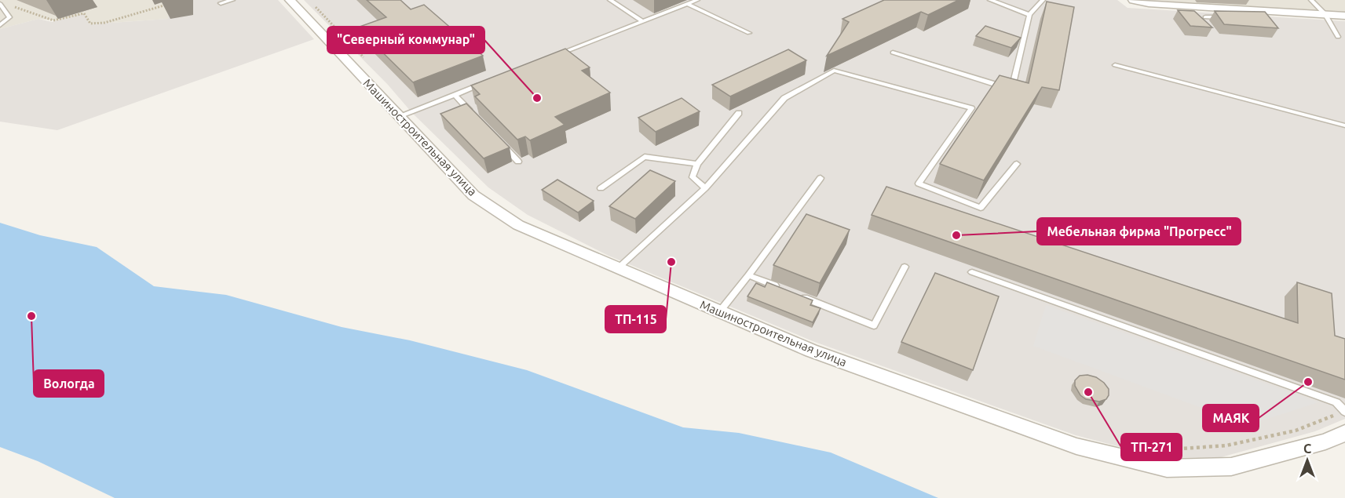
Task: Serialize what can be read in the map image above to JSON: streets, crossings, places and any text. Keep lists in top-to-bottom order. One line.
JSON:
{"streets":{"street":["Машиностроительная улица"]},"places":["\"Северный коммунар\"","Мебельная фирма \"Прогресс\"","ТП-115","Вологда","МАЯК","ТП-271"],"north":"top"}
